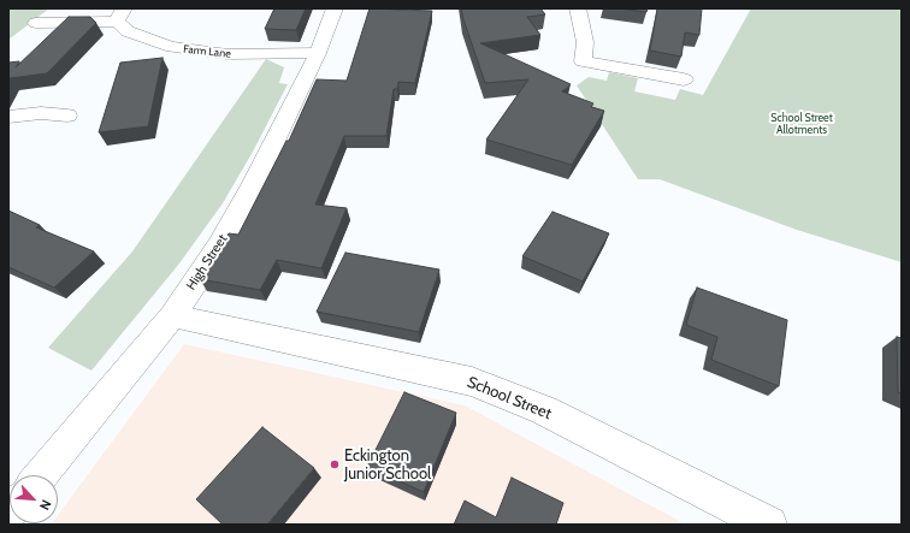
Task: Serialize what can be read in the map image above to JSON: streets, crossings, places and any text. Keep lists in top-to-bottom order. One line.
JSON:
{"streets":{"street":["Farm Lane","High Street","School Street"]},"crossings":[["Farm Lane","High Street"],["High Street","School Street"]],"parks":["School Street Allotments"],"places":["Eckington Junior School"],"north":"bottom right"}
